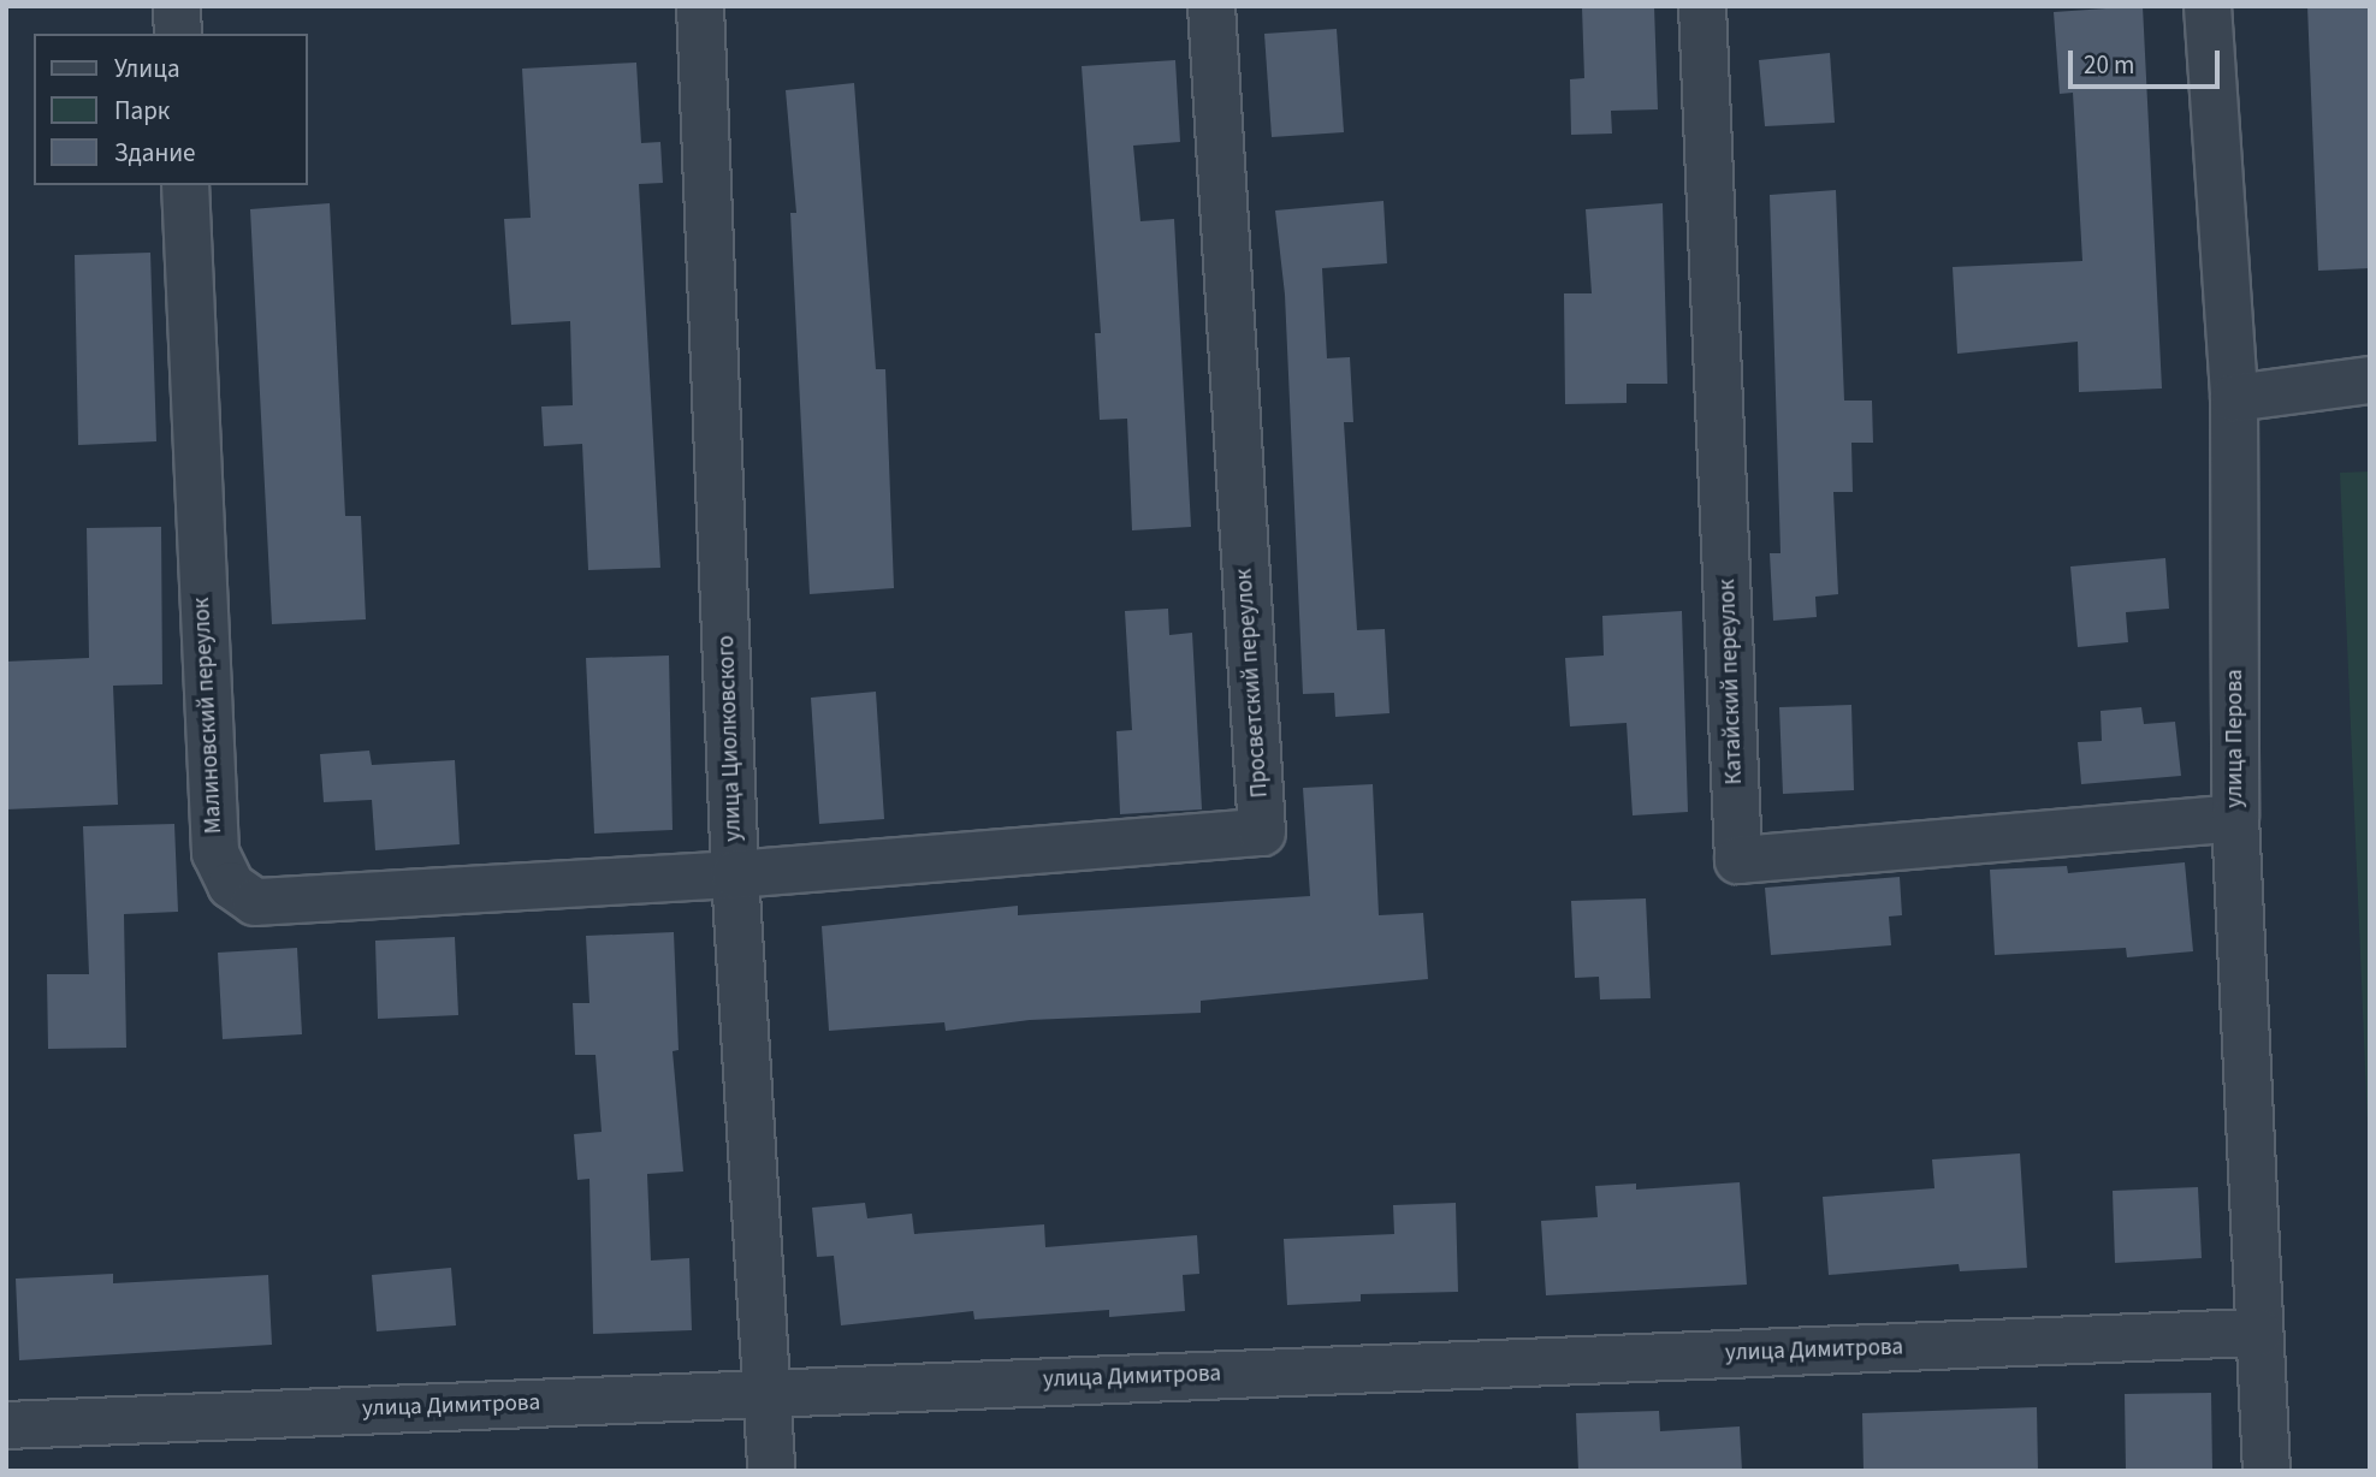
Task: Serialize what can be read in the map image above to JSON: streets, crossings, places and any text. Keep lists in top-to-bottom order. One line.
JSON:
{"streets":{"street":["Катайский переулок","Просветский переулок","Малиновский переулок","улица Циолковского","улица Перова","улица Димитрова"]},"crossings":[["Катайский переулок","улица Перова"],["Просветский переулок","Малиновский переулок"],["Просветский переулок","улица Циолковского"],["Малиновский переулок","улица Циолковского"],["улица Циолковского","улица Димитрова"],["улица Перова","улица Димитрова"]],"legend":["Улица","Парк","Здание"],"scale_bar":"20 m"}
